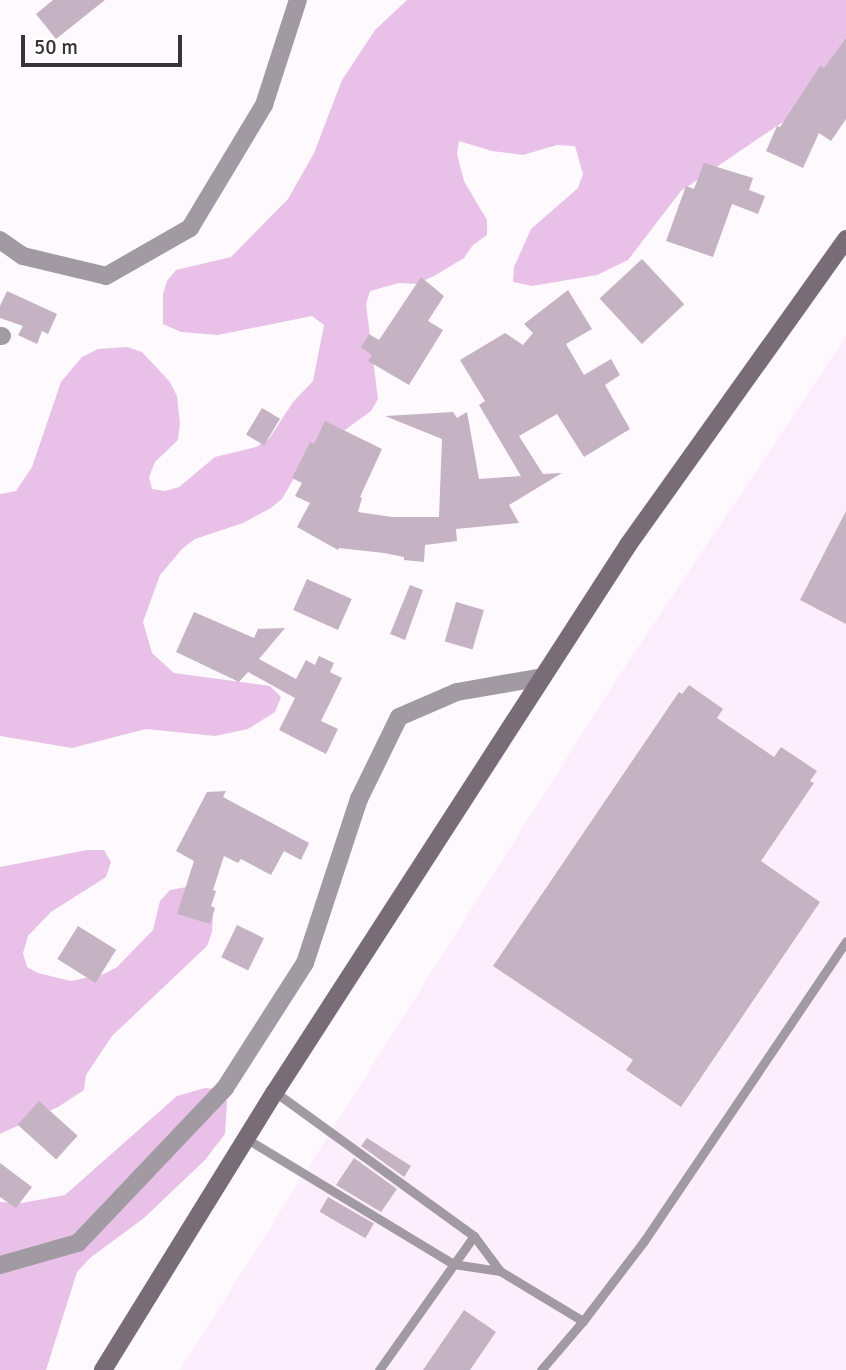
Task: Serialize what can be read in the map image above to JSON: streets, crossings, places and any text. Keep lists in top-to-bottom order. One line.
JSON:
{"scale_bar":"50 m"}
